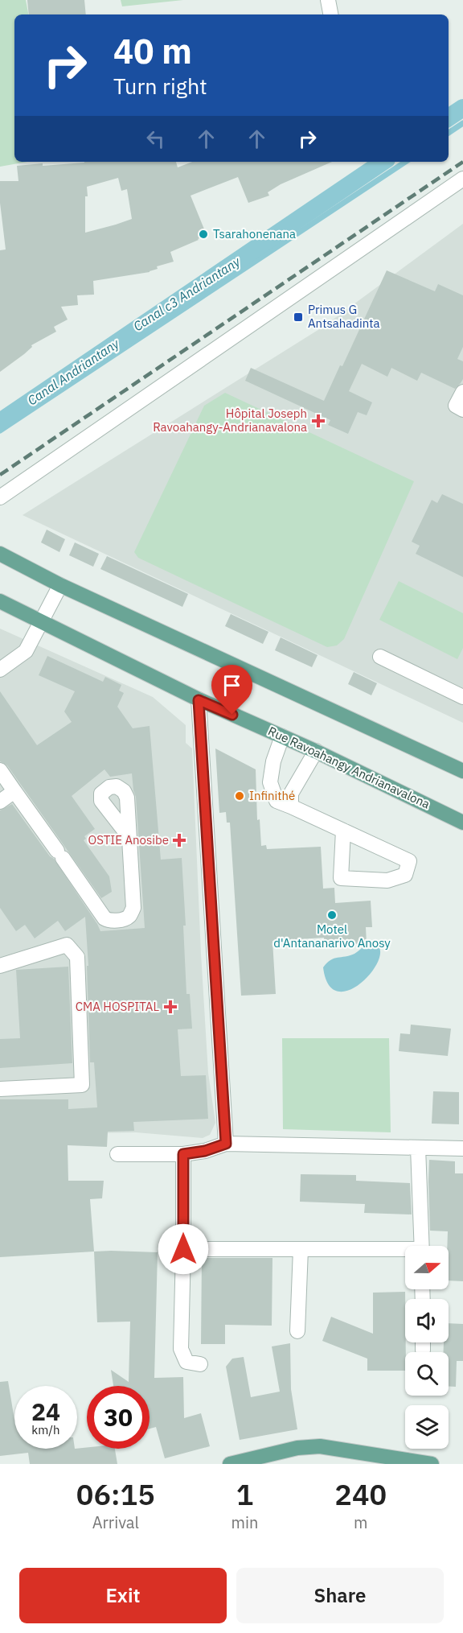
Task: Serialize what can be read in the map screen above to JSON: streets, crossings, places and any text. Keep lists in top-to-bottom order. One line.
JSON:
{"streets":{"main road":["Rue Ravoahangy Andrianavalona"]},"water":["Canal c3 Andriantany","Canal Andriantany"],"places":{"other":["Tsarahonenana","Infinithé","Motel d'Antananarivo Anosy"],"transit":["Primus G Antsahadinta"],"health":["Hôpital Joseph Ravoahangy-Andrianavalona","OSTIE Anosibe","CMA HOSPITAL"]},"north":"right","page":{"turn":["40 m","Turn right"],"speed":"24 km/h","limit":"30","eta":["06:15","Arrival","1","min","240","m"],"buttons":["Exit","Share"]}}
